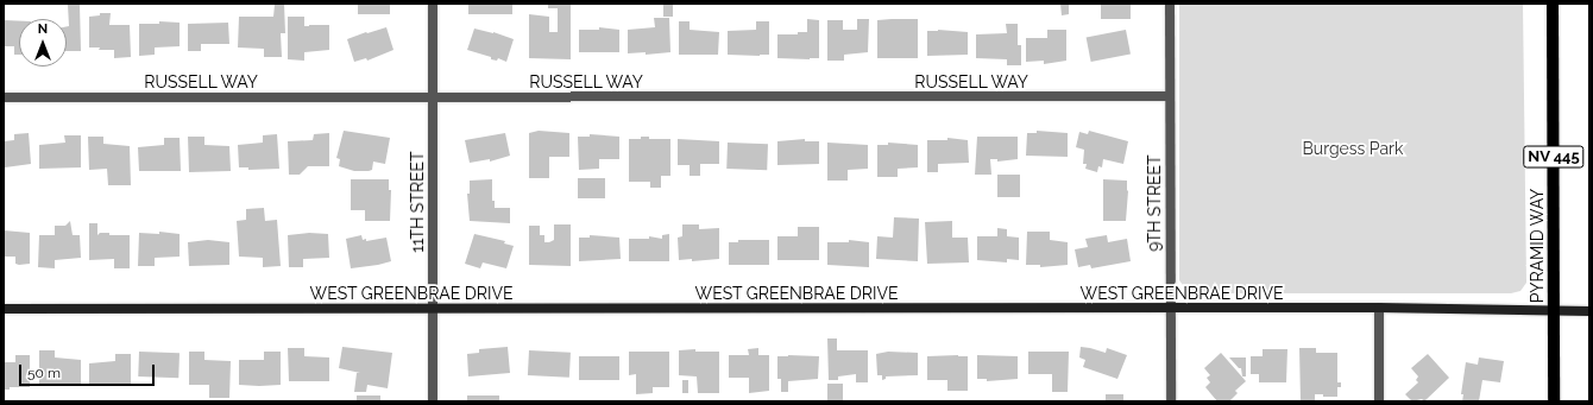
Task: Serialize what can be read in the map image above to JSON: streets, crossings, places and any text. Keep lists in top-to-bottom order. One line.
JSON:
{"streets":{"main road":["NV 445","PYRAMID WAY"],"street":["RUSSELL WAY","11TH STREET","9TH STREET","WEST GREENBRAE DRIVE"]},"crossings":[["RUSSELL WAY","11TH STREET"],["RUSSELL WAY","9TH STREET"],["11TH STREET","WEST GREENBRAE DRIVE"],["9TH STREET","WEST GREENBRAE DRIVE"],["PYRAMID WAY","WEST GREENBRAE DRIVE"]],"parks":["Burgess Park"],"scale_bar":"50 m","north":"top"}
